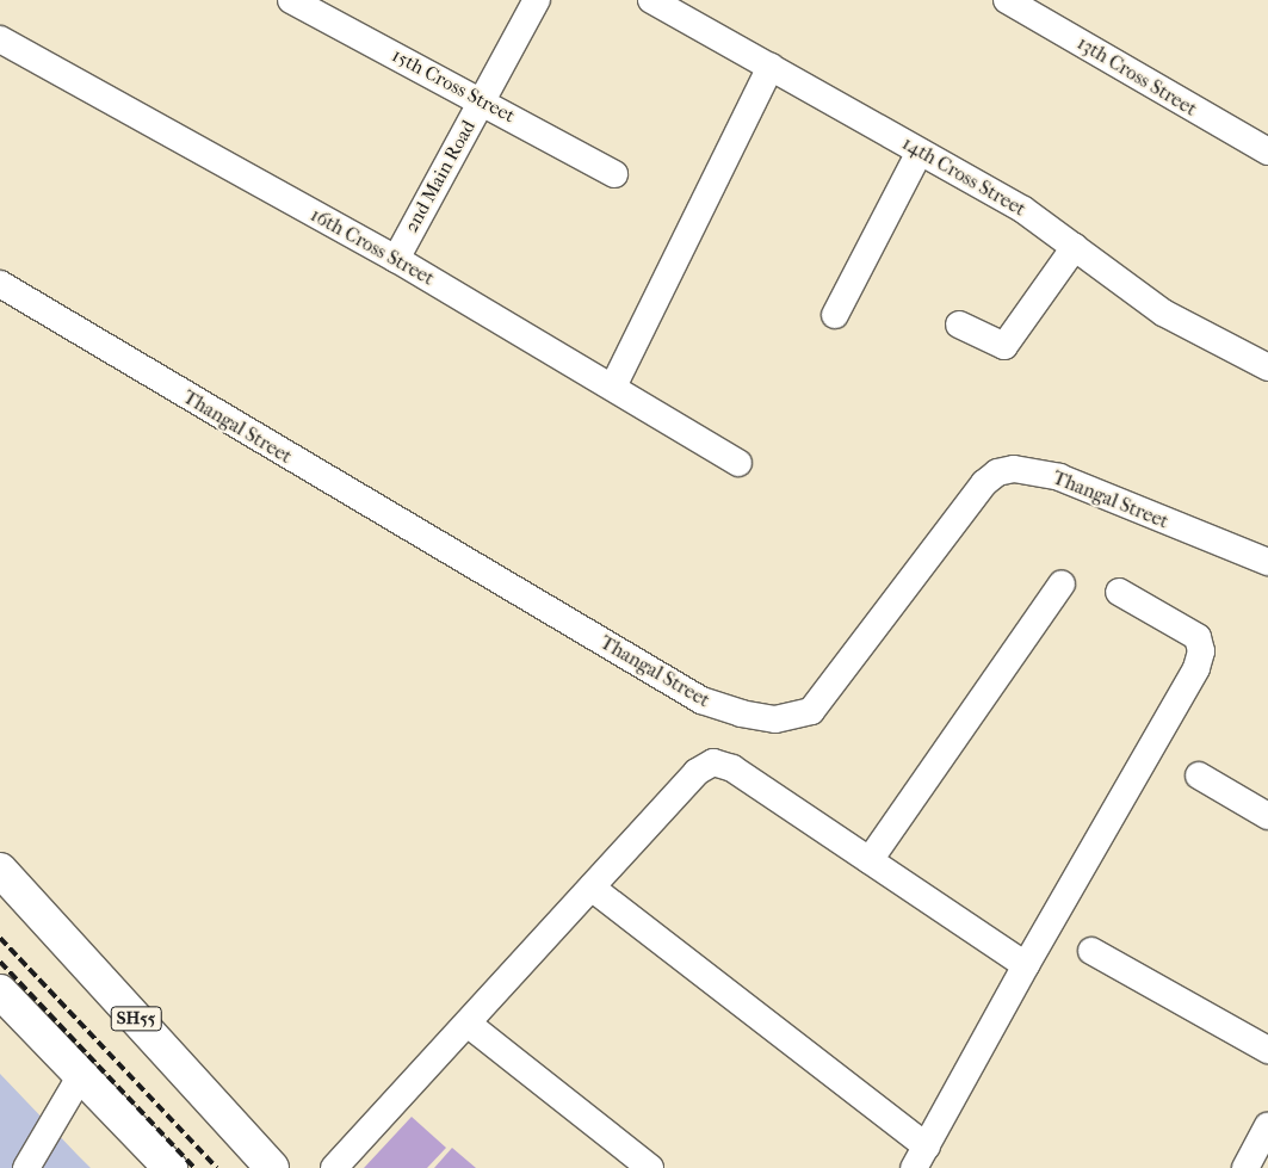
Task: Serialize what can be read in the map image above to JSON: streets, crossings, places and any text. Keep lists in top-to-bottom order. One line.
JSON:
{"streets":{"main road":["SH55"],"street":["13th Cross Street","15th Cross Street","2nd Main Road","14th Cross Street","16th Cross Street","Thangal Street"]},"crossings":[["15th Cross Street","2nd Main Road"],["2nd Main Road","16th Cross Street"]]}
